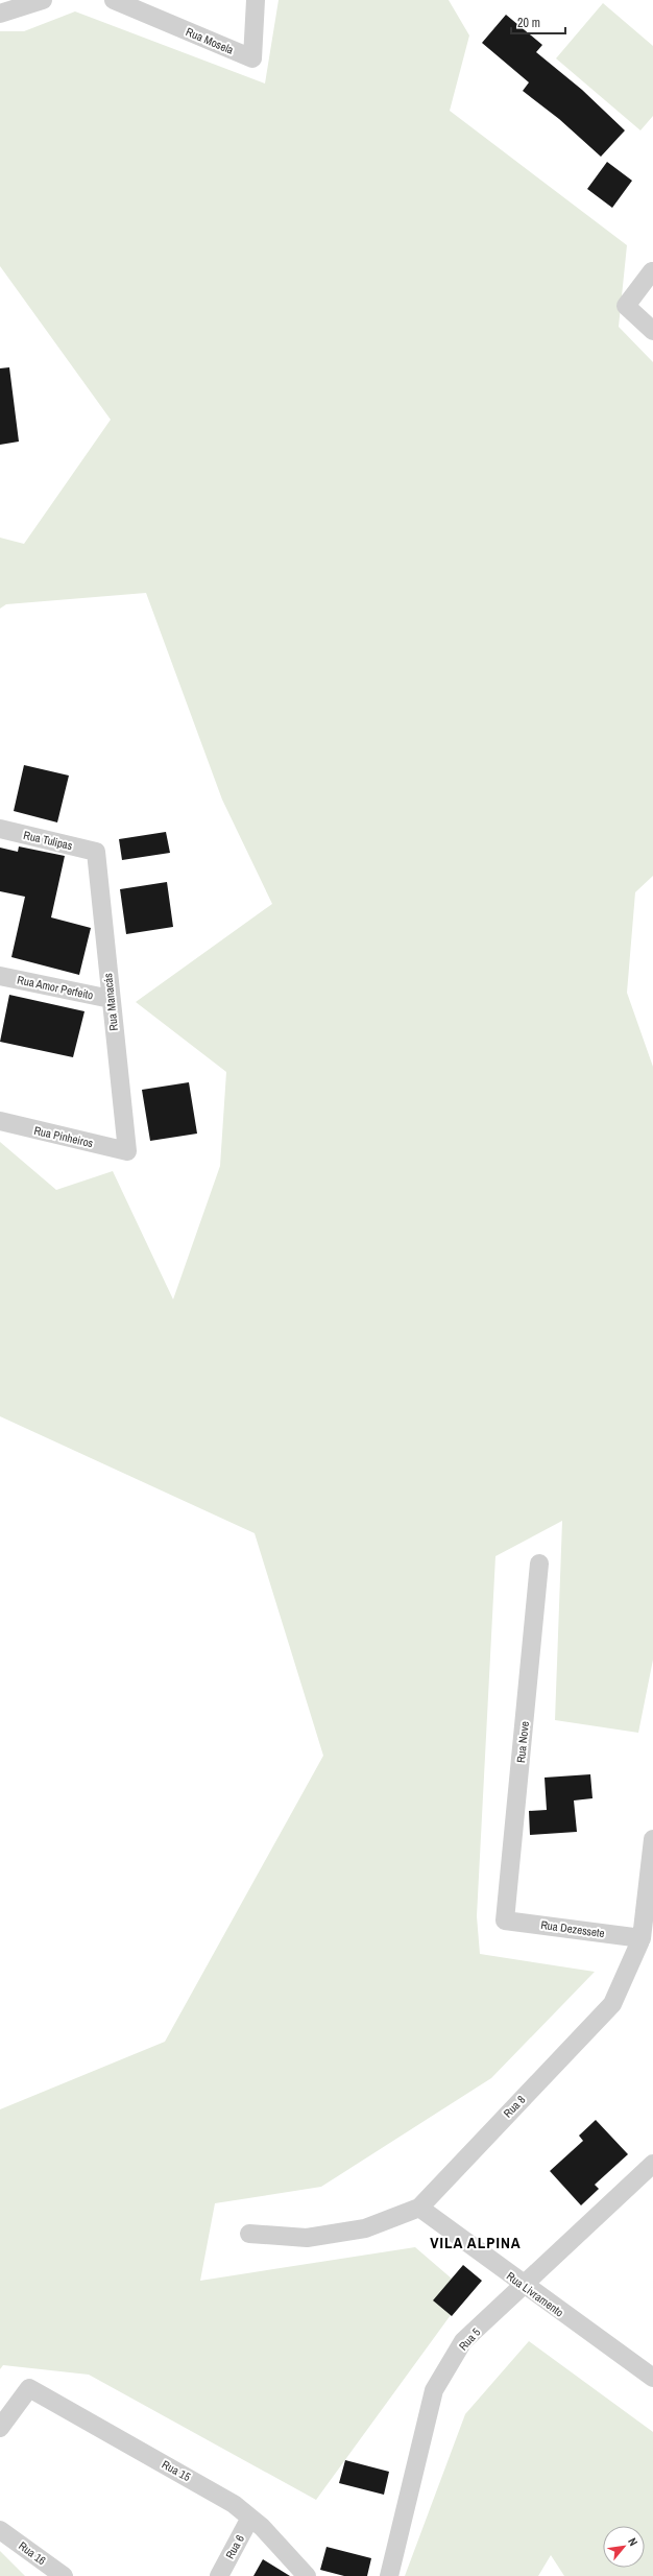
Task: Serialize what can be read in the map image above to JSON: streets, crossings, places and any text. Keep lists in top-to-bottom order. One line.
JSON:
{"streets":{"street":["Rua Mosela","Rua Tulipas","Rua Amor Perfeito","Rua Manacás","Rua Pinheiros","Rua Nove","Rua Dezessete","Rua 8","Rua Livramento","Rua 5","Rua 15","Rua 6","Rua 16"]},"crossings":[["Rua Tulipas","Rua Manacás"],["Rua Amor Perfeito","Rua Manacás"],["Rua Manacás","Rua Pinheiros"],["Rua Nove","Rua Dezessete"],["Rua Dezessete","Rua 8"],["Rua 8","Rua Livramento"],["Rua Livramento","Rua 5"],["Rua 15","Rua 6"]],"districts":["VILA ALPINA"],"scale_bar":"20 m","north":"top right"}
